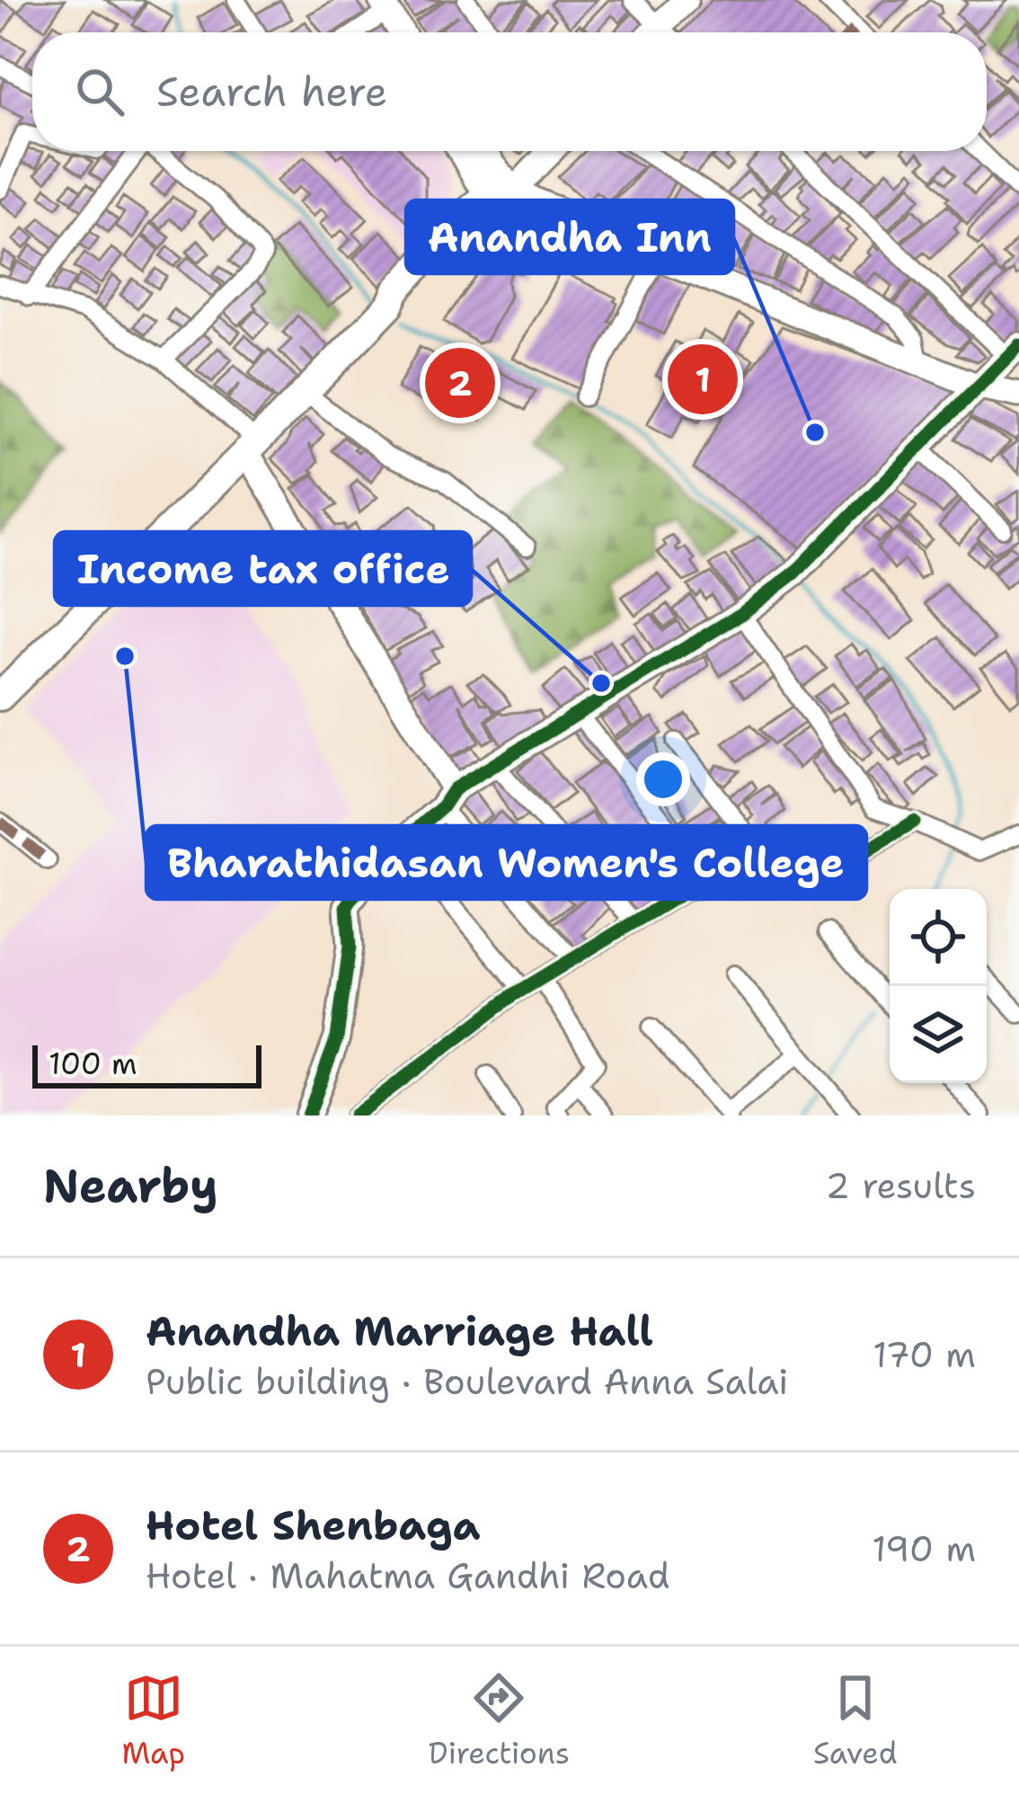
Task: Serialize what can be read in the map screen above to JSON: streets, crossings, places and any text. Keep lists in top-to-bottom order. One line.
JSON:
{"places":["Anandha Inn","Bharathidasan Women's College","Income tax office"],"scale_bar":"100 m","page":{"search":"Search here","pins":["1","2"],"scale":"100 m","heading":["Nearby","2 results"],"list":[{"mark":"1","name":"Anandha Marriage Hall","note":"Public building · Boulevard Anna Salai","value":"170 m"},{"mark":"2","name":"Hotel Shenbaga","note":"Hotel · Mahatma Gandhi Road","value":"190 m"}],"nav":["Map","Directions","Saved"]}}
